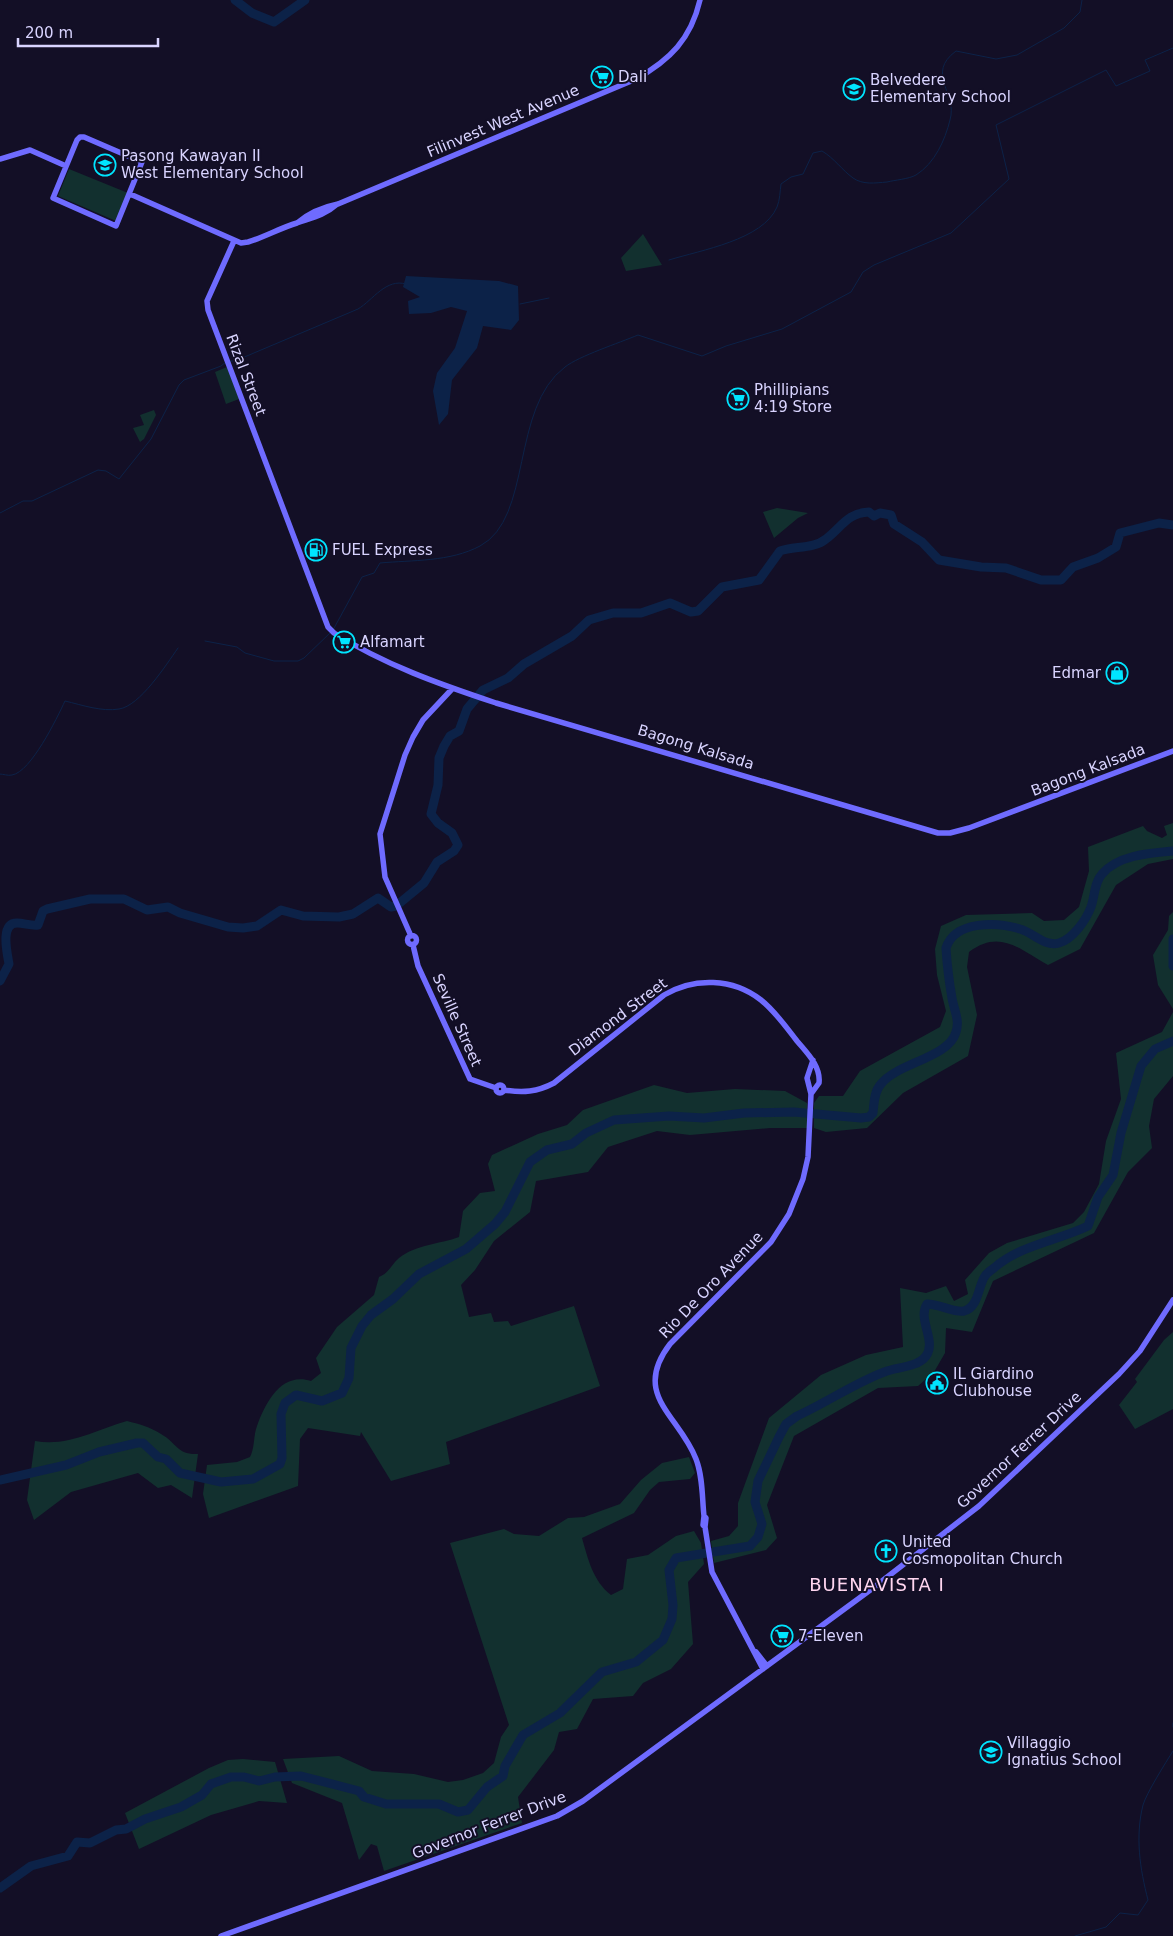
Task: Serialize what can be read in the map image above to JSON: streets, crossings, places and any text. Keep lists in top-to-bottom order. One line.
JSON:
{"streets":{"street":["Filinvest West Avenue","Rizal Street","Bagong Kalsada","Diamond Street","Seville Street","Rio De Oro Avenue","Governor Ferrer Drive"]},"crossings":[["Filinvest West Avenue","Rizal Street"],["Rizal Street","Bagong Kalsada"],["Bagong Kalsada","Seville Street"],["Diamond Street","Seville Street"],["Diamond Street","Rio De Oro Avenue"],["Rio De Oro Avenue","Governor Ferrer Drive"]],"districts":["BUENAVISTA I"],"places":{"supermarket":["Dali","Phillipians 4:19 Store","Alfamart","7-Eleven"],"school or university":["Belvedere Elementary School","Pasong Kawayan II West Elementary School","Villaggio Ignatius School"],"fuel station":["FUEL Express"],"shop":["Edmar"],"public building":["IL Giardino Clubhouse"],"church":["United Cosmopolitan Church"]},"scale_bar":"200 m"}
